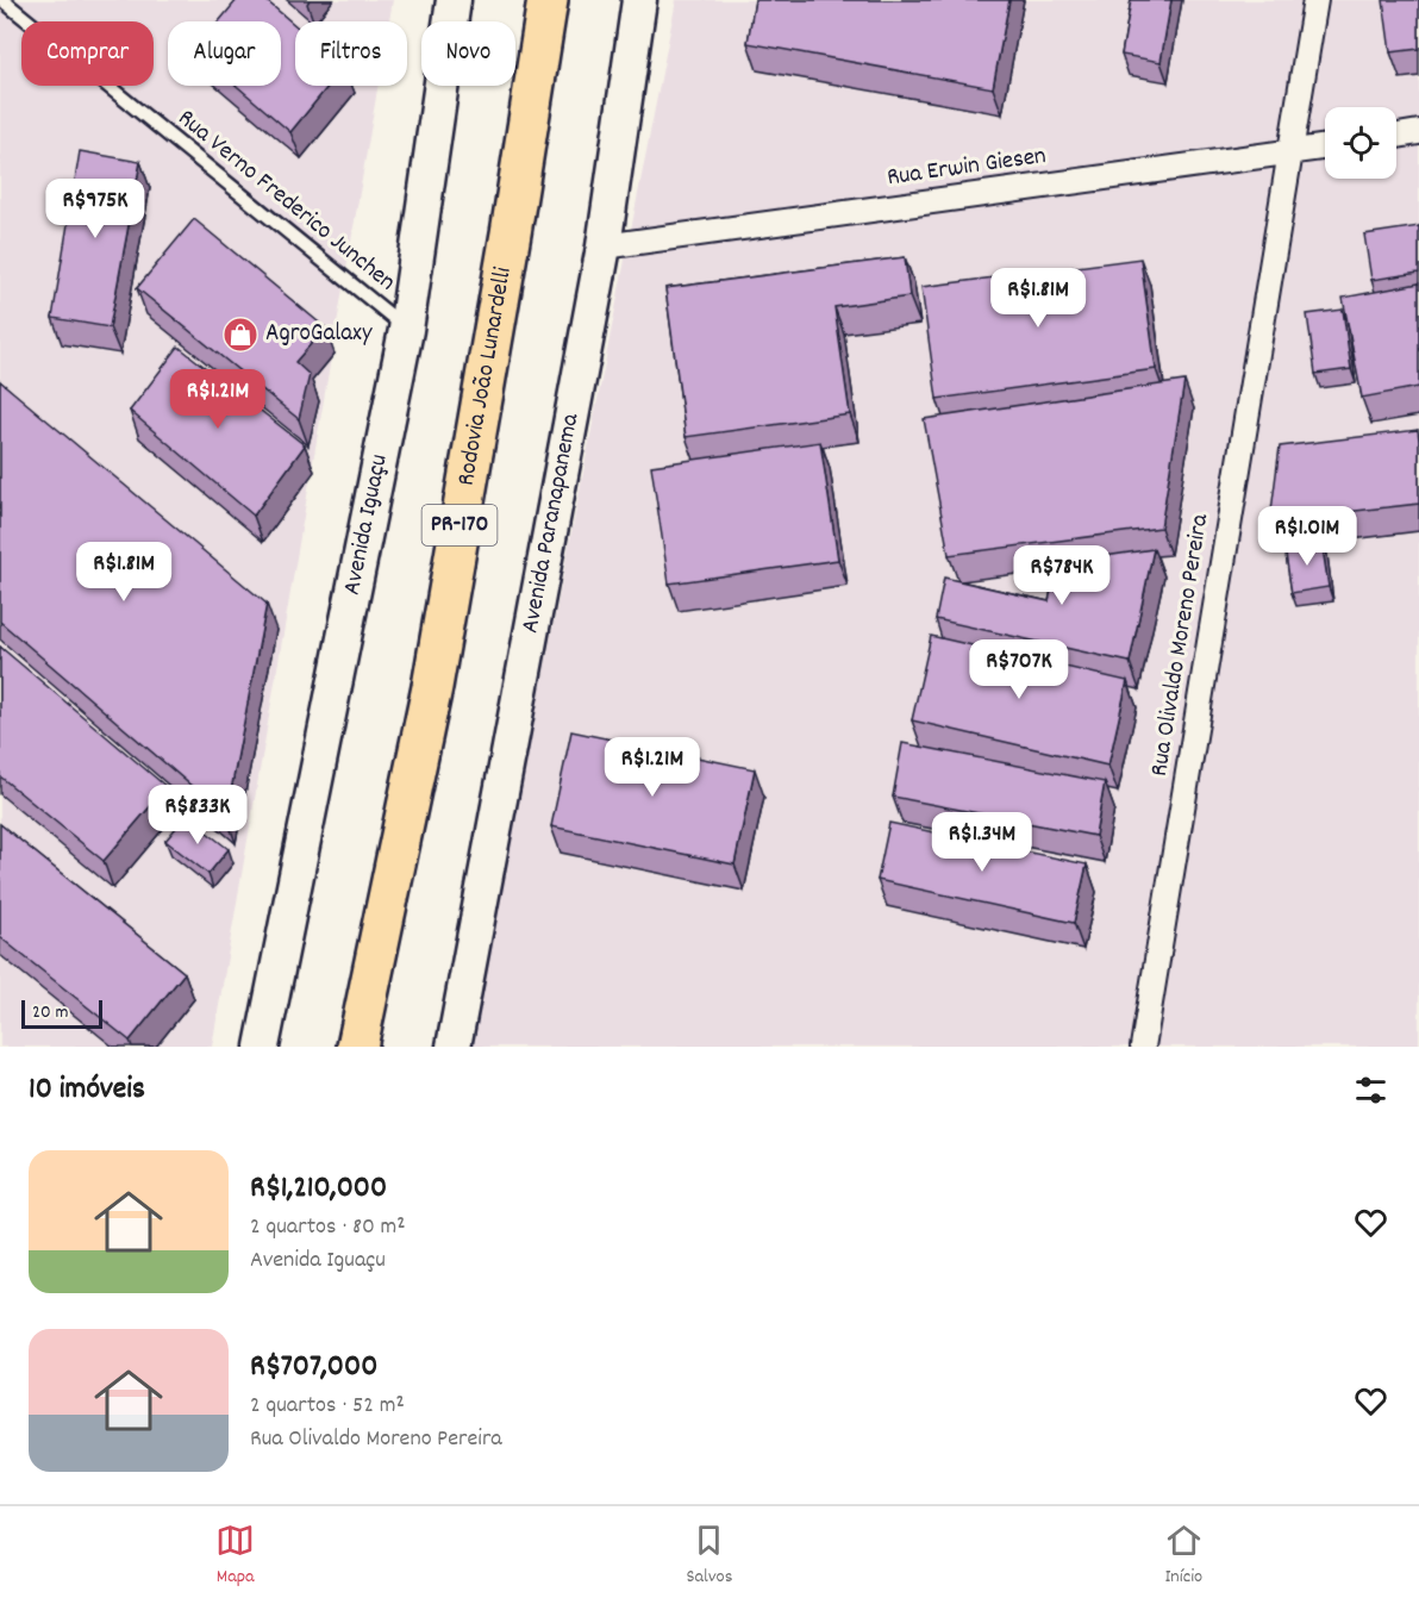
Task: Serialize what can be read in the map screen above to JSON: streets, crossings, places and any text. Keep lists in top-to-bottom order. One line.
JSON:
{"streets":{"highway":["Rodovia João Lunardelli","PR-170"],"street":["Rua Erwin Giesen","Avenida Paranapanema","Avenida Iguaçu","Rua Olivaldo Moreno Pereira"],"lane":["Rua Verno Frederico Junchen"]},"crossings":[["Rua Erwin Giesen","Avenida Paranapanema"],["Rua Erwin Giesen","Rua Olivaldo Moreno Pereira"],["Rua Verno Frederico Junchen","Avenida Iguaçu"]],"places":{"shop":["AgroGalaxy"]},"scale_bar":"20 m","page":{"chip":["Comprar","Alugar","Filtros","Novo"],"price":["R$975K","R$1.81M","R$1.21M","R$1.01M","R$1.81M","R$784K","R$707K","R$1.21M","R$833K","R$1.34M"],"scale":"20 m","heading":"10 imóveis","list":[{"name":"R$1,210,000","note":"2 quartos · 80 m² · Avenida Iguaçu"},{"name":"R$707,000","note":"2 quartos · 52 m² · Rua Olivaldo Moreno Pereira"}],"tabs":["Mapa","Salvos","Início"]}}
